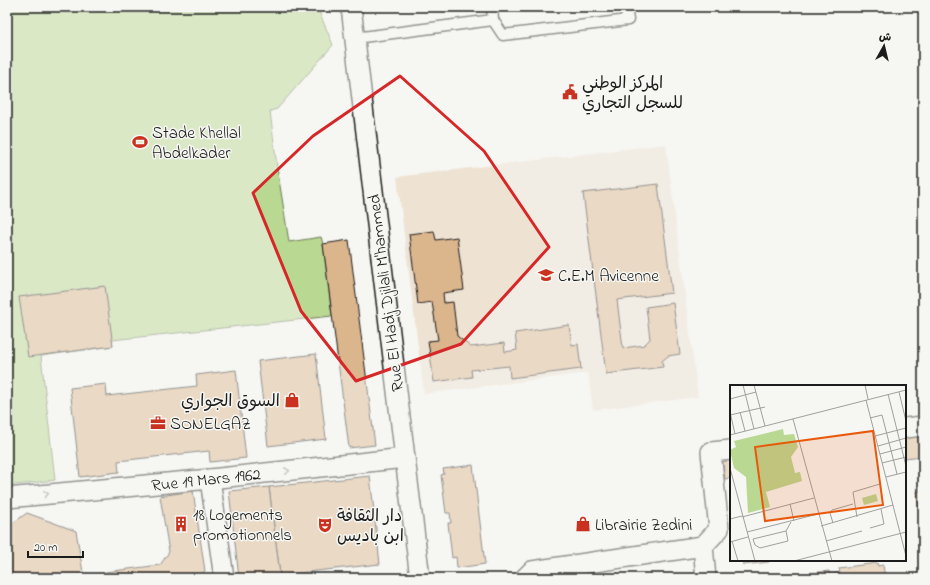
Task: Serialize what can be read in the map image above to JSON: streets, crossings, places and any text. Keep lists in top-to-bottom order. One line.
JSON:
{"streets":{"street":["Rue El Hadj Djilali M'hammed","Rue 19 Mars 1962"]},"crossings":[["Rue El Hadj Djilali M'hammed","Rue 19 Mars 1962"]],"one_way":["Rue 19 Mars 1962"],"places":{"public building":["المركز الوطني للسجل التجاري"],"sports":["Stade Khellal Abdelkader"],"school or university":["C.E.M Avicenne"],"shop":["السوق الجواري","Librairie Zedini"],"office":["SONELGAZ"],"building":["18 Logements promotionnels"],"theatre":["دار الثقافة ابن باديس"]},"scale_bar":"20 m","north":"top"}
